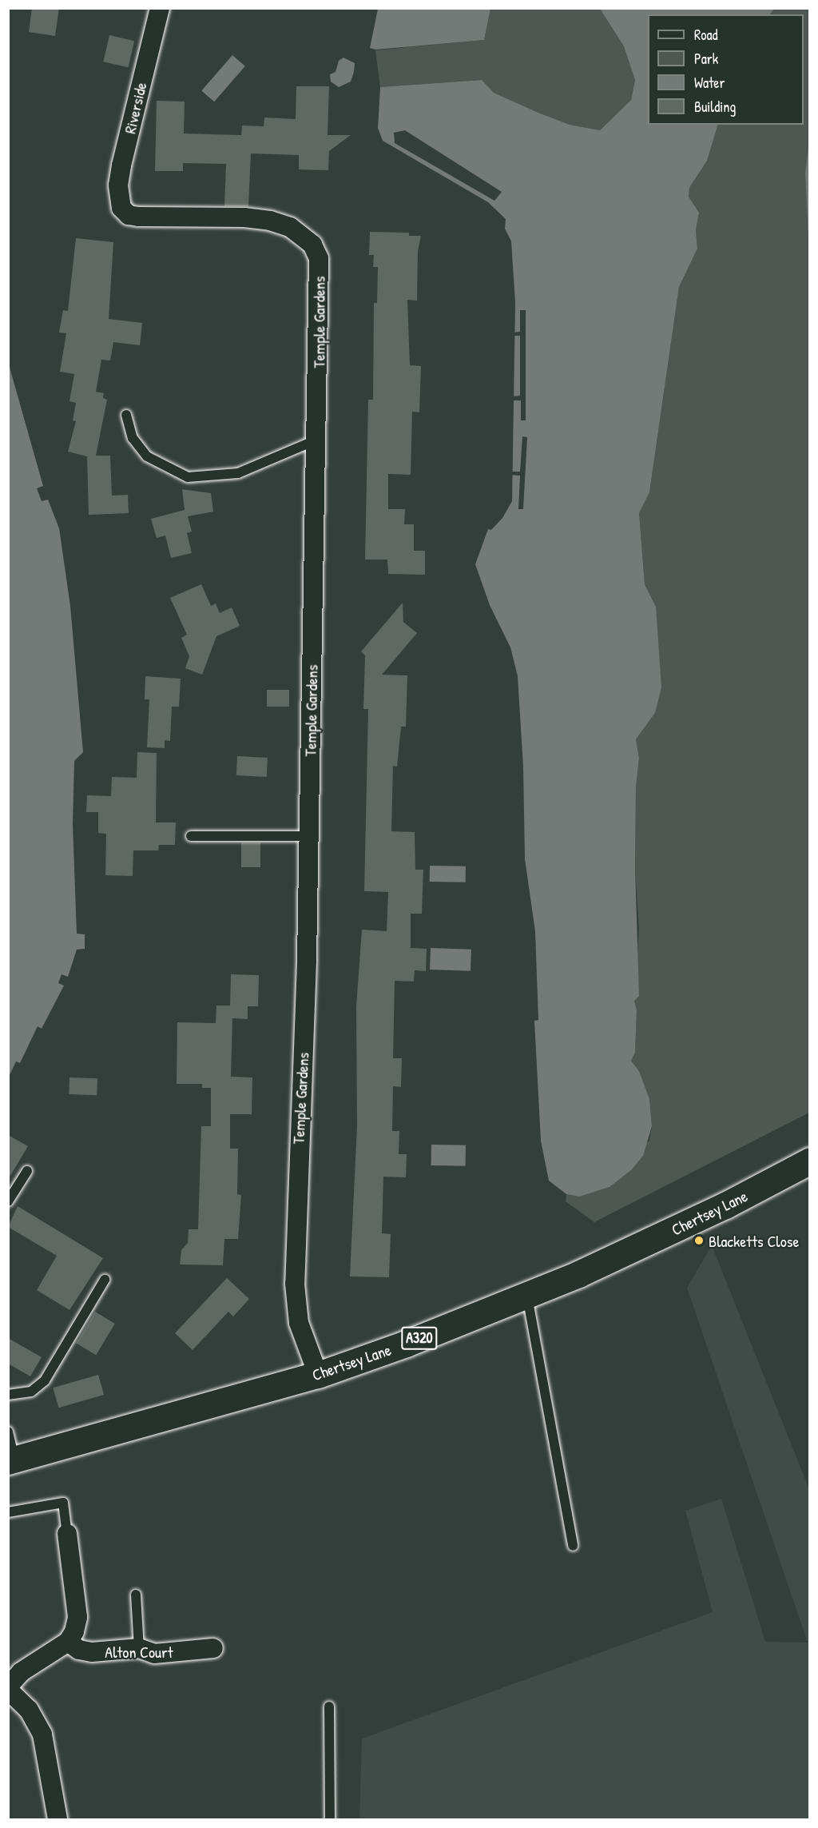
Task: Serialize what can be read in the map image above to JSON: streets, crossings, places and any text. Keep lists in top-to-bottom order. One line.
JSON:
{"streets":{"main road":["Chertsey Lane","A320"],"street":["Riverside","Temple Gardens","Alton Court"]},"crossings":[["Riverside","Temple Gardens"],["Temple Gardens","Chertsey Lane"]],"places":["Blacketts Close"],"legend":["Road","Park","Water","Building"]}
